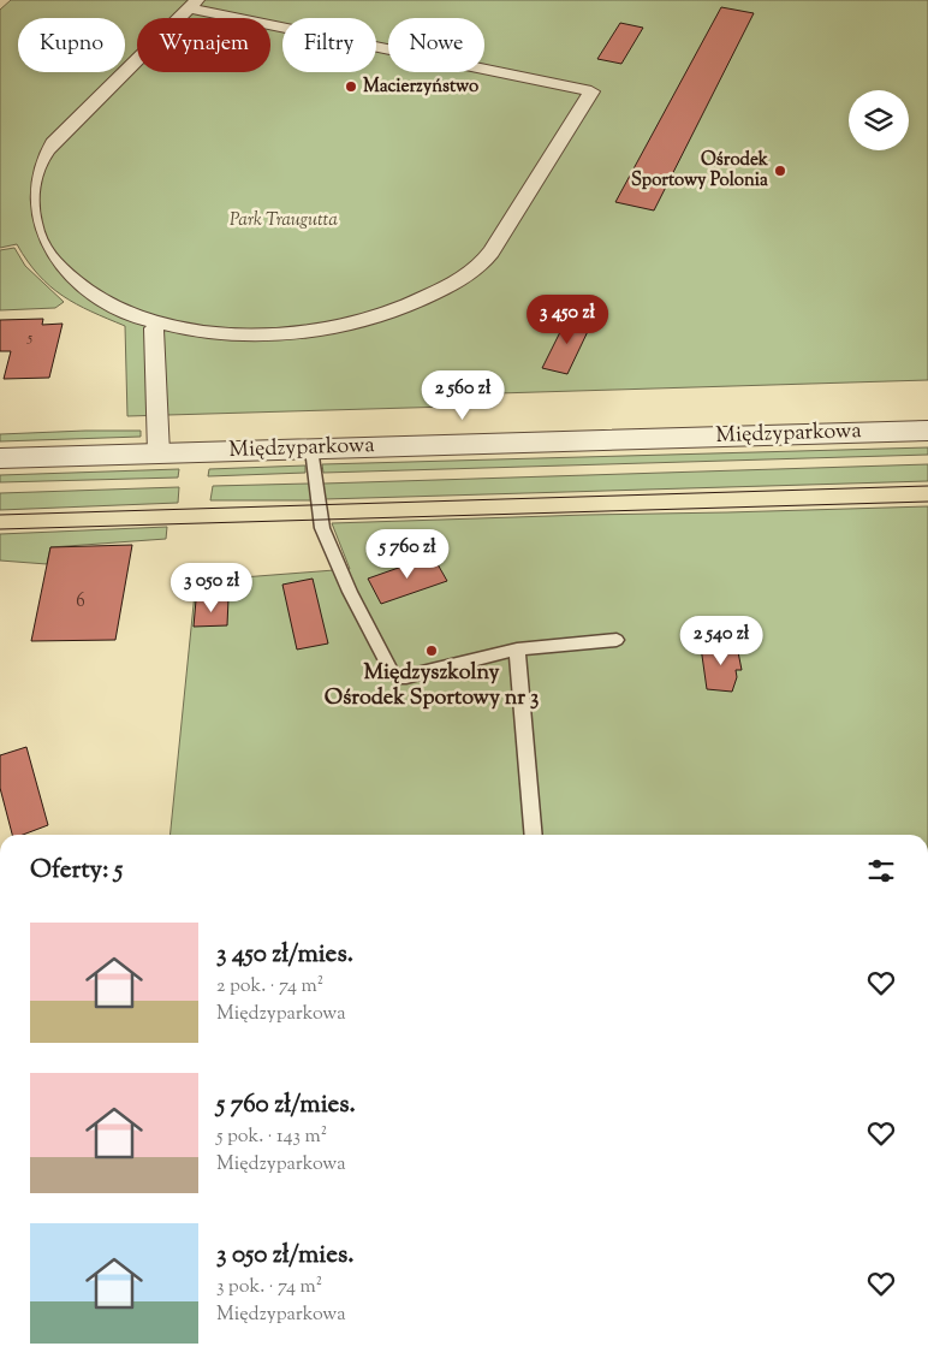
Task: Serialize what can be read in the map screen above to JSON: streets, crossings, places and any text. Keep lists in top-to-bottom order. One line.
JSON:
{"streets":{"street":["Międzyparkowa"]},"parks":["Park Traugutta"],"places":["Macierzyństwo","Ośrodek Sportowy Polonia","Międzyszkolny Ośrodek Sportowy nr 3"],"house_numbers":["5","6"],"page":{"chip":["Kupno","Wynajem","Filtry","Nowe"],"price":["3 450 zł","2 560 zł","5 760 zł","3 050 zł","2 540 zł"],"heading":"Oferty: 5","list":[{"name":"3 450 zł/mies.","note":"2 pok. · 74 m² · Międzyparkowa"},{"name":"5 760 zł/mies.","note":"5 pok. · 143 m² · Międzyparkowa"},{"name":"3 050 zł/mies.","note":"3 pok. · 74 m² · Międzyparkowa"}]}}
